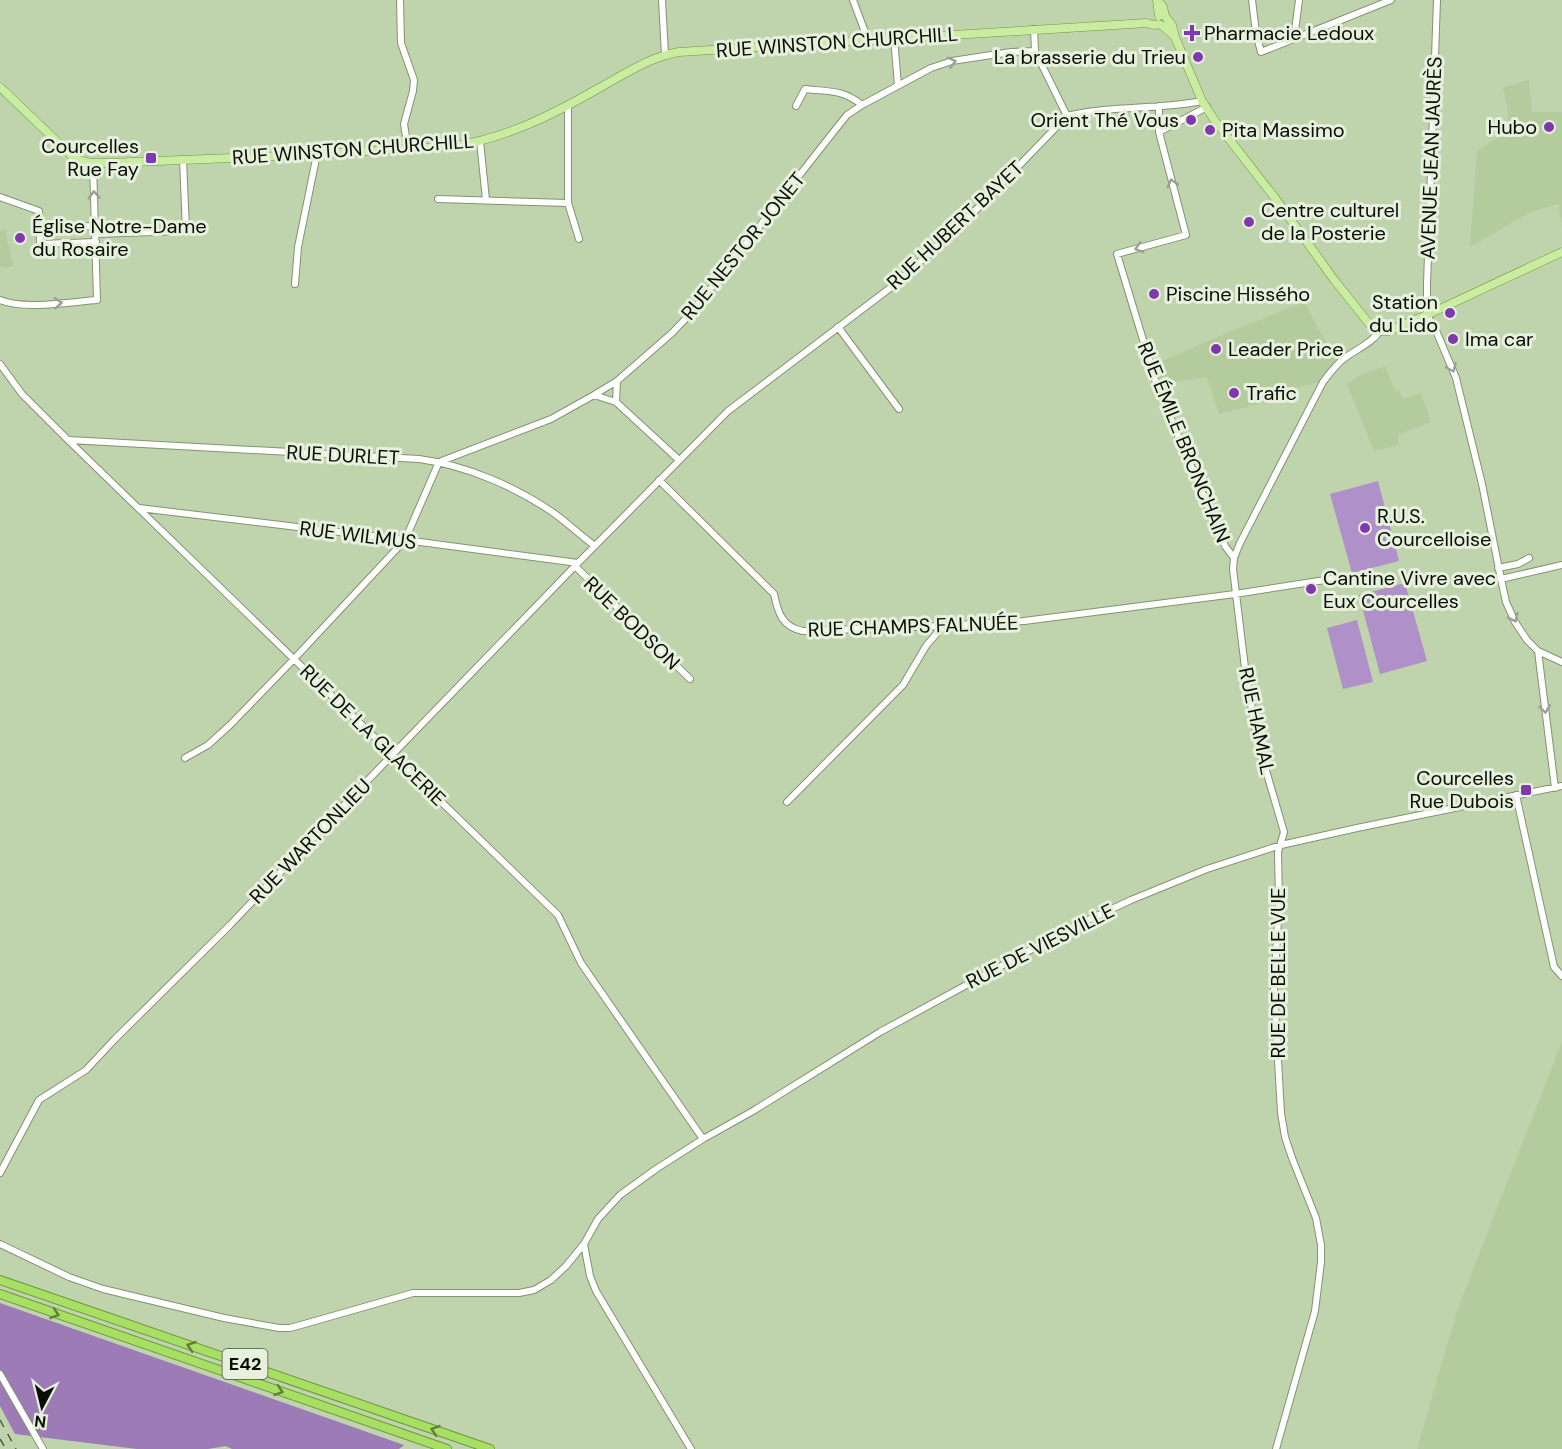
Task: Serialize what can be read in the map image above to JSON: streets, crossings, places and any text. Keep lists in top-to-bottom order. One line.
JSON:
{"streets":{"highway":["E42"],"main road":["RUE WINSTON CHURCHILL"],"street":["AVENUE JEAN JAURÈS","RUE HUBERT BAYET","RUE NESTOR JONET","RUE ÉMILE BRONCHAIN","RUE DURLET","RUE WILMUS","RUE BODSON","RUE CHAMPS FALNUÉE","RUE HAMAL","RUE DE LA GLACERIE","RUE WARTONLIEU","RUE DE VIESVILLE","RUE DE BELLE VUE"]},"crossings":[["RUE HUBERT BAYET","RUE WARTONLIEU"],["RUE NESTOR JONET","RUE DURLET"],["RUE ÉMILE BRONCHAIN","RUE HAMAL"],["RUE DURLET","RUE DE LA GLACERIE"],["RUE DURLET","RUE WARTONLIEU"],["RUE WILMUS","RUE BODSON"],["RUE WILMUS","RUE DE LA GLACERIE"],["RUE WILMUS","RUE WARTONLIEU"],["RUE BODSON","RUE WARTONLIEU"],["RUE CHAMPS FALNUÉE","RUE HAMAL"],["RUE CHAMPS FALNUÉE","RUE WARTONLIEU"],["RUE HAMAL","RUE DE VIESVILLE"],["RUE HAMAL","RUE DE BELLE VUE"],["RUE DE LA GLACERIE","RUE WARTONLIEU"],["RUE DE LA GLACERIE","RUE DE VIESVILLE"],["RUE DE VIESVILLE","RUE DE BELLE VUE"]],"places":{"health":["Pharmacie Ledoux"],"other":["La brasserie du Trieu","Orient Thé Vous","Hubo","Pita Massimo","Centre culturel de la Posterie","Église Notre-Dame du Rosaire","Piscine Hissého","Station du Lido","Ima car","Leader Price","Trafic","R.U.S. Courcelloise","Cantine Vivre avec Eux Courcelles"],"transit":["Courcelles Rue Fay","Courcelles Rue Dubois"]},"north":"bottom"}
